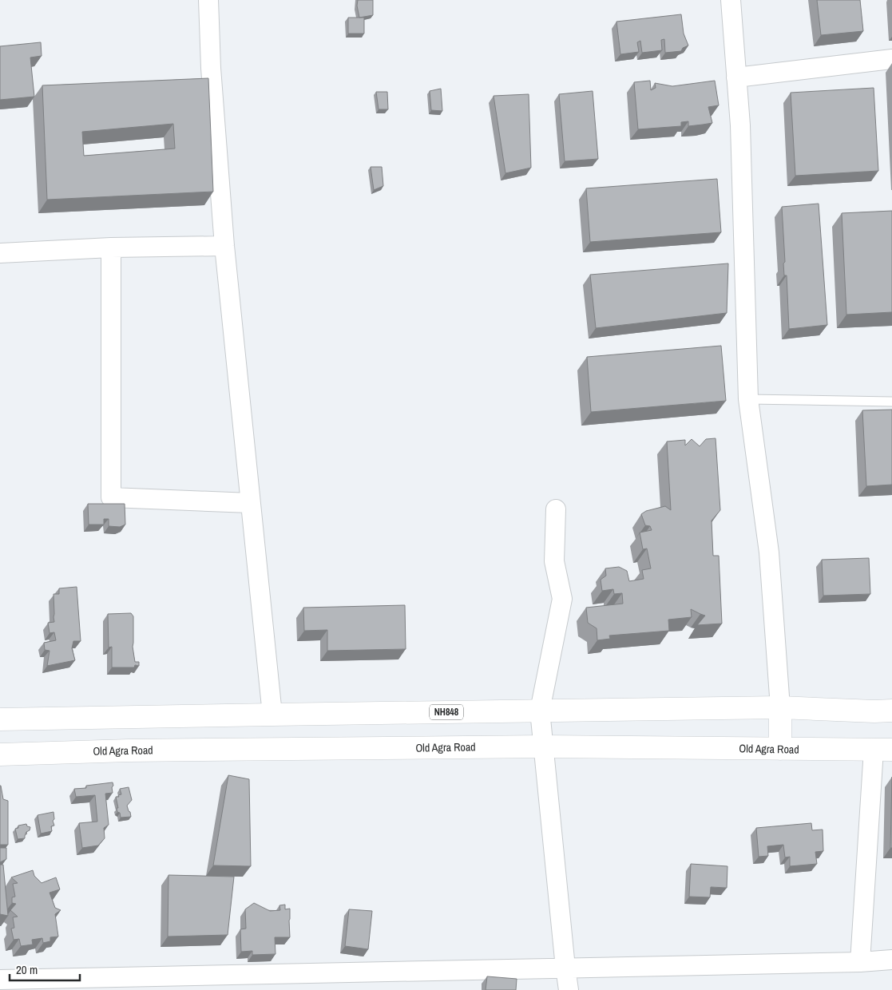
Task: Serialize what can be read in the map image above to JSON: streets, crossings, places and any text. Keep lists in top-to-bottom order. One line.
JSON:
{"streets":{"highway":["NH848","Old Agra Road"]},"scale_bar":"20 m"}
